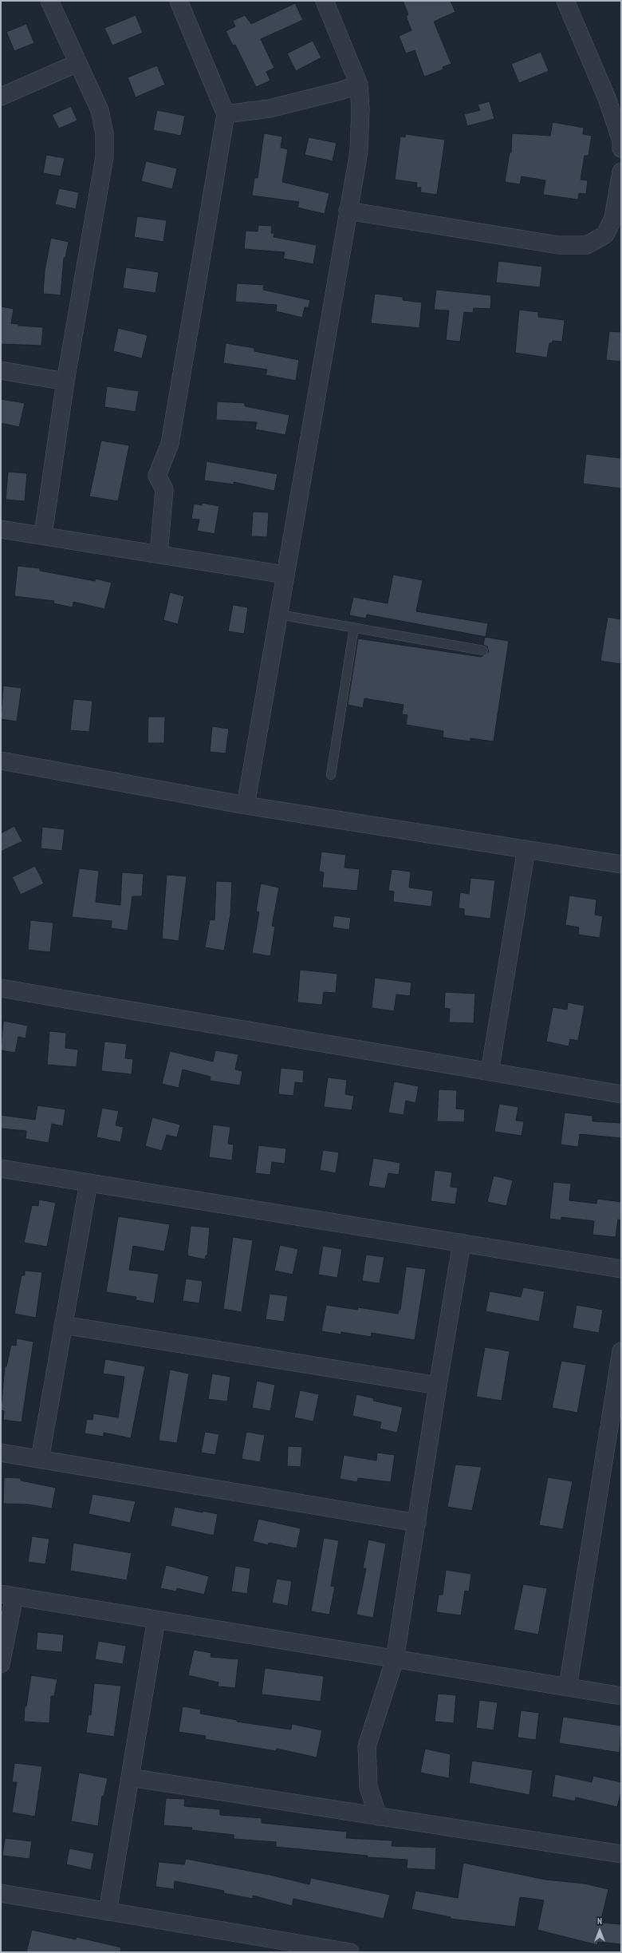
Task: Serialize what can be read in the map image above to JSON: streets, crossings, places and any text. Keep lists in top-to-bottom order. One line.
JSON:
{"north":"top"}
